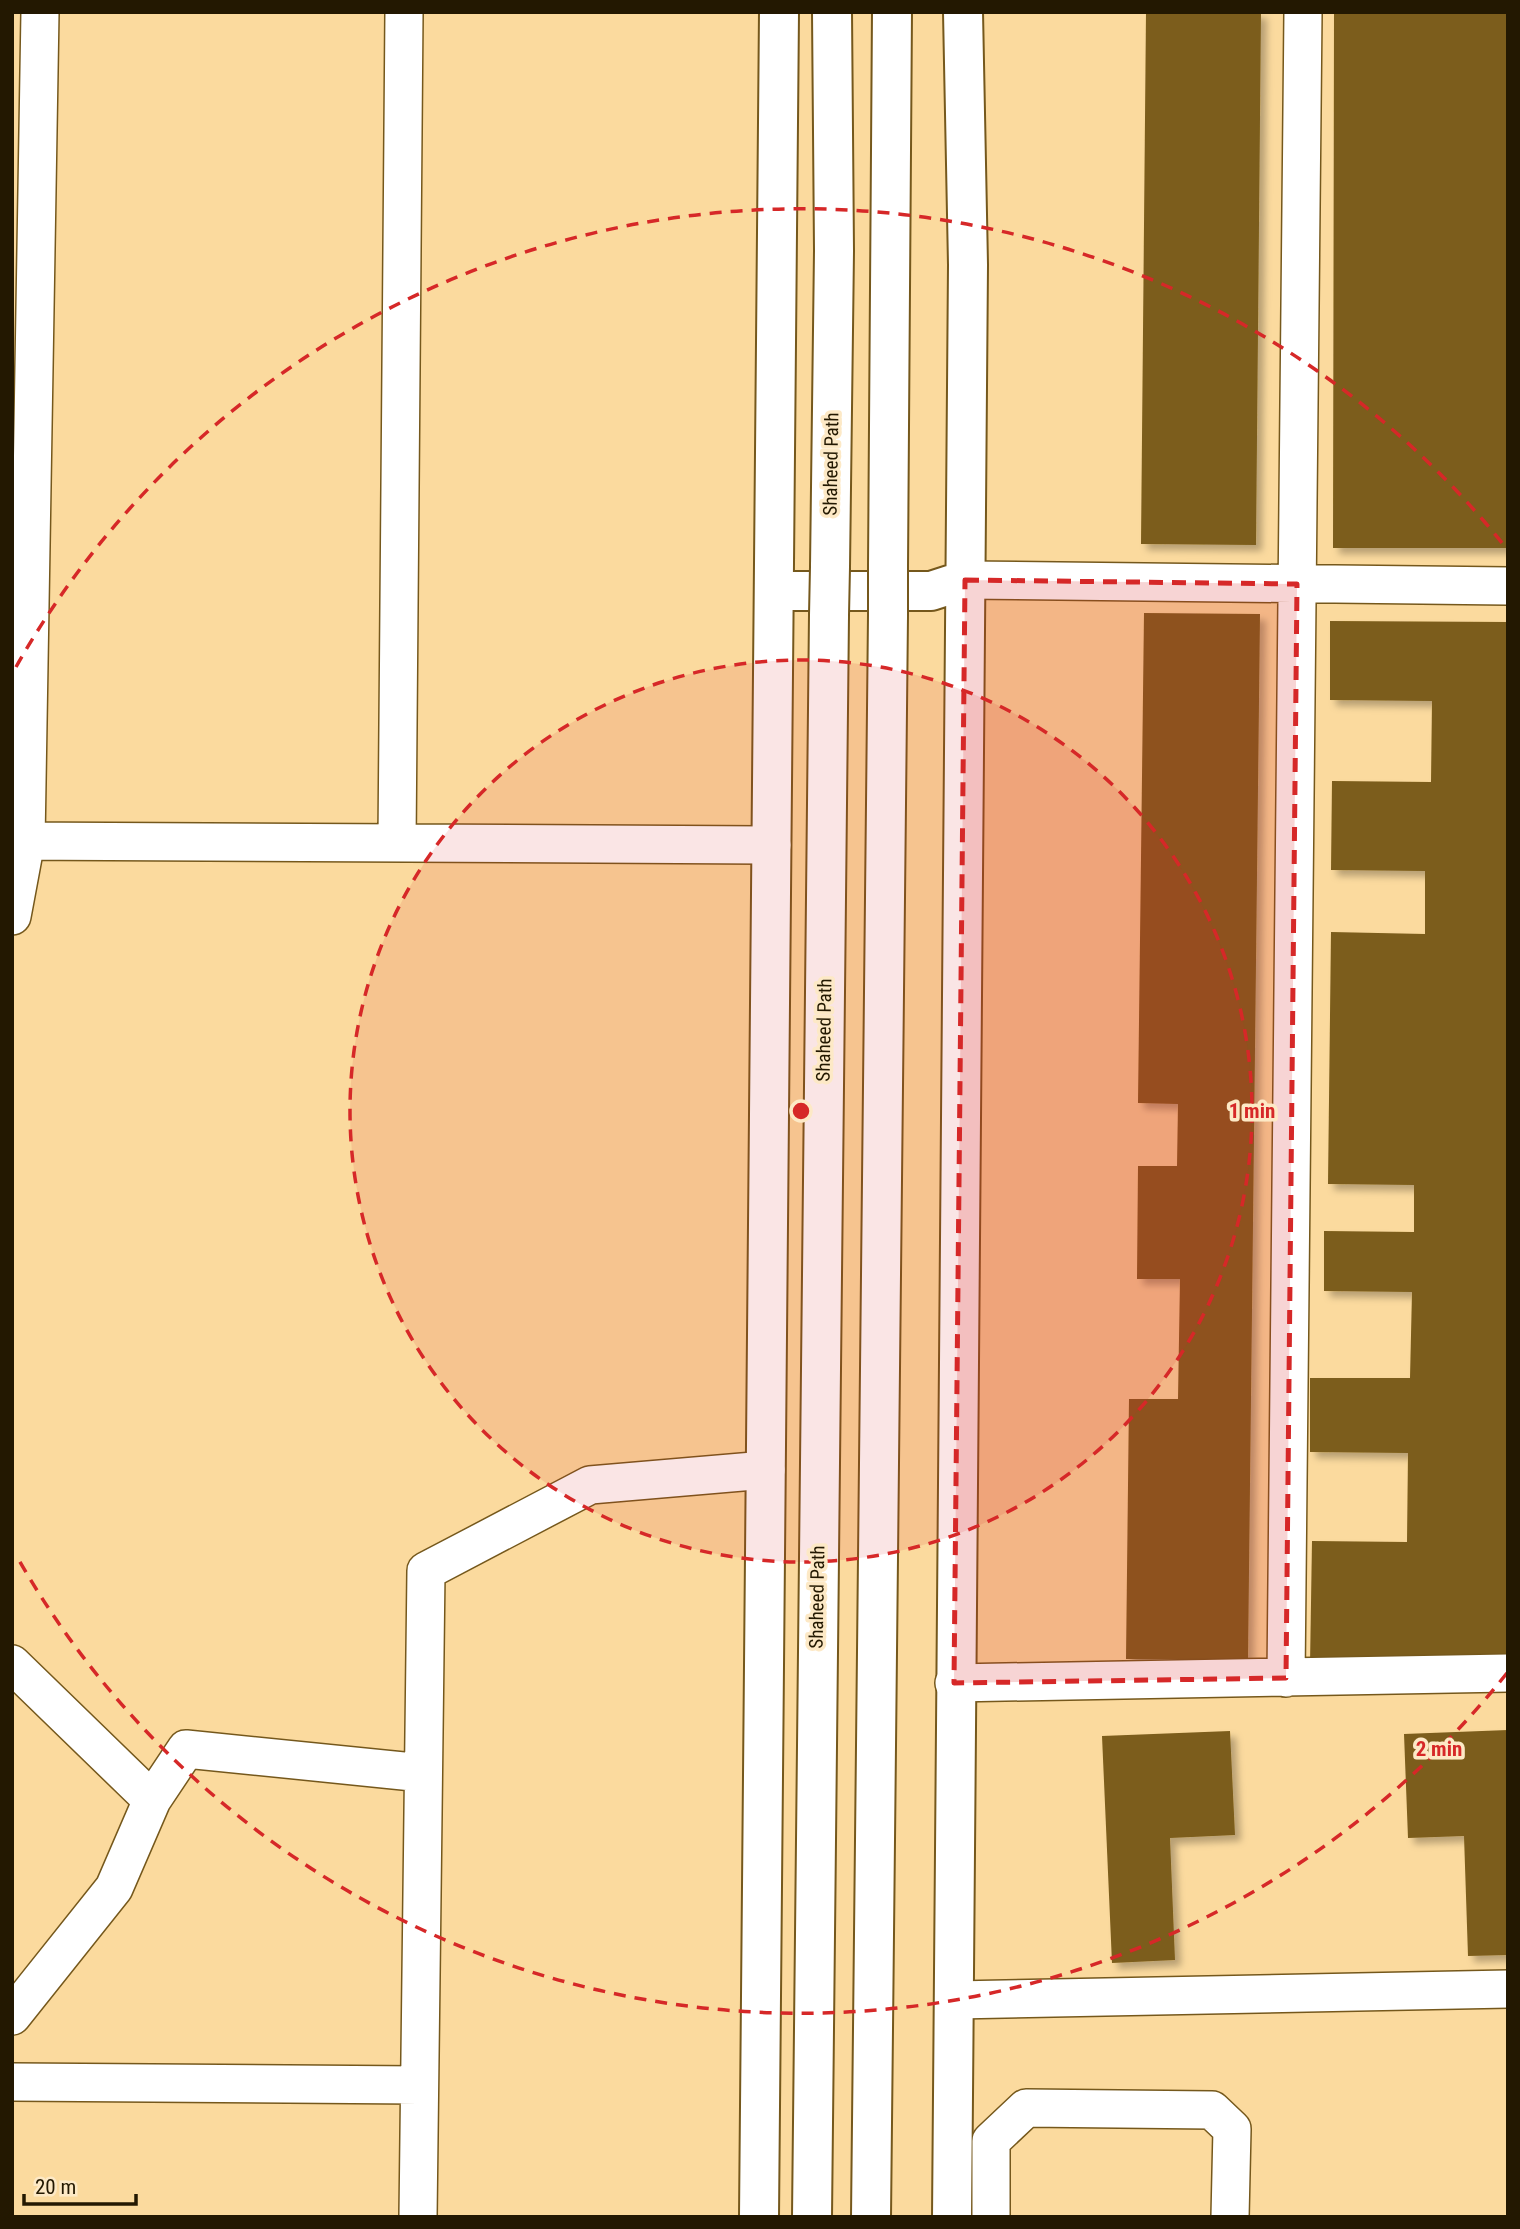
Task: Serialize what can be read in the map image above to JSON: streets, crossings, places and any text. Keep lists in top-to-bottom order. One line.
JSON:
{"streets":{"main road":["Shaheed Path"]},"scale_bar":"20 m","rings":["1 min","2 min"]}
